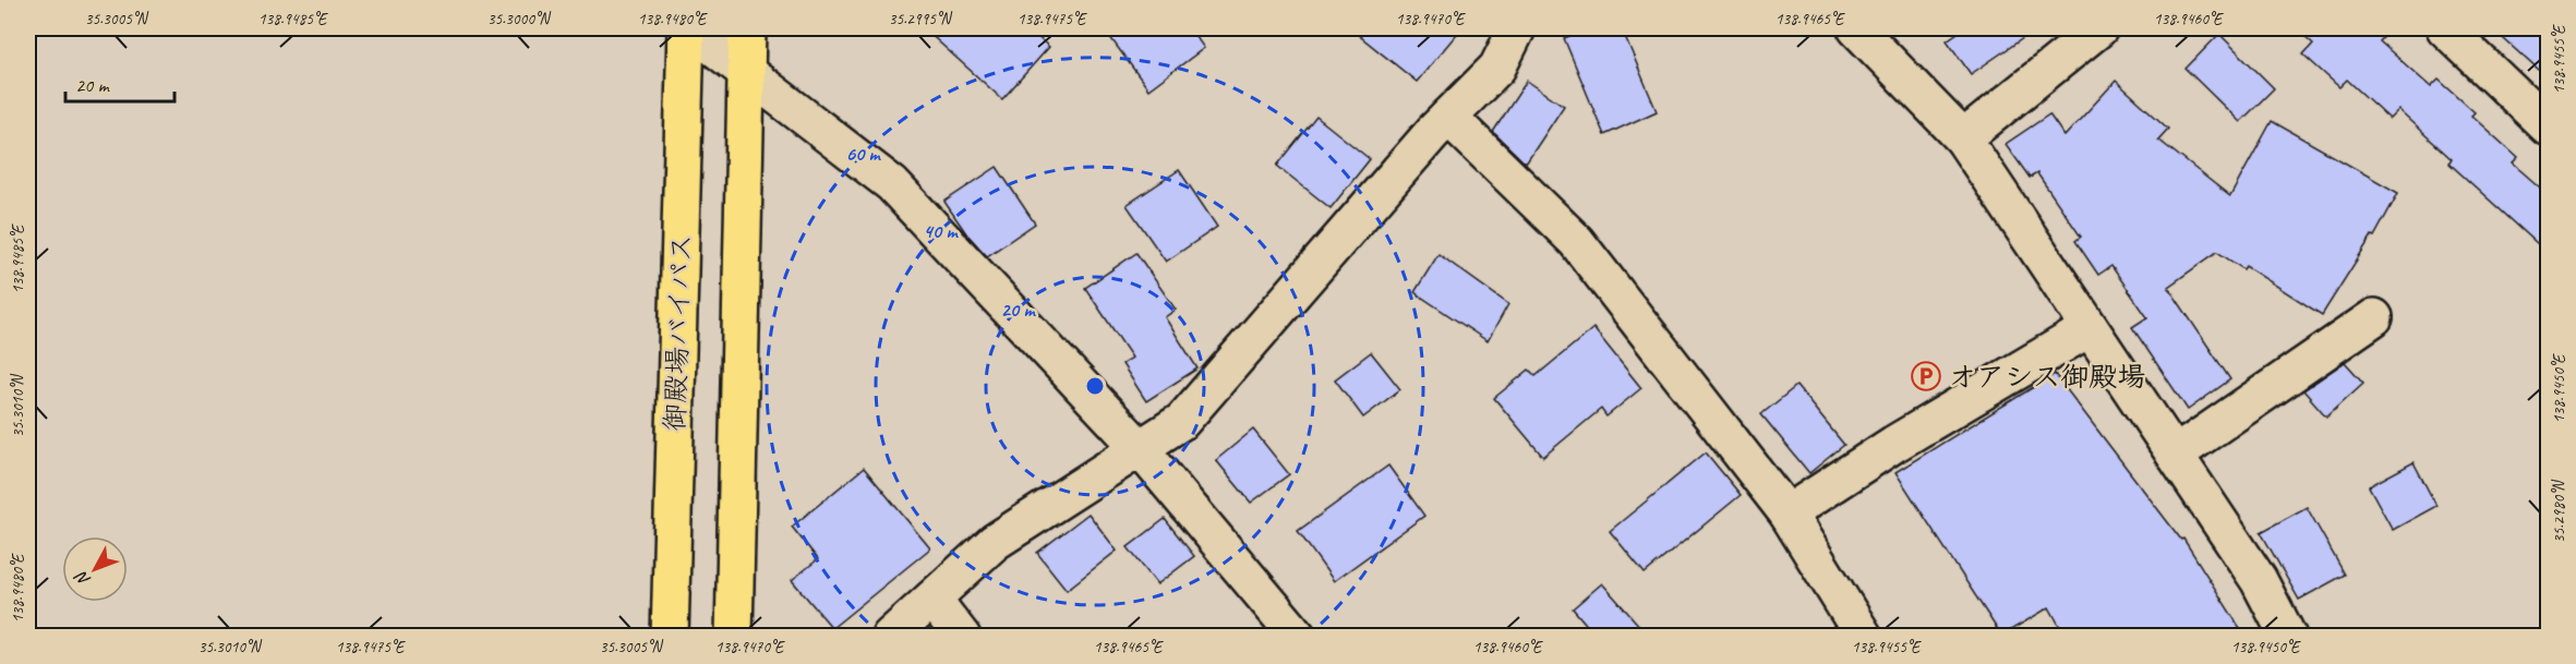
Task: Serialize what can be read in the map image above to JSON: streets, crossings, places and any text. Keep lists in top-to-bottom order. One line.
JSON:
{"streets":{"highway":["御殿場バイパス"]},"places":{"parking":["オアシス御殿場"]},"scale_bar":"20 m","north":"bottom left","coordinates":["35.3005°N","138.9485°E","35.3000°N","138.9480°E","35.2995°N","138.9475°E","138.9470°E","138.9465°E","138.9460°E","138.9455°E","138.9450°E","35.3010°N","35.2980°N"],"rings":["60 m","40 m","20 m"]}
